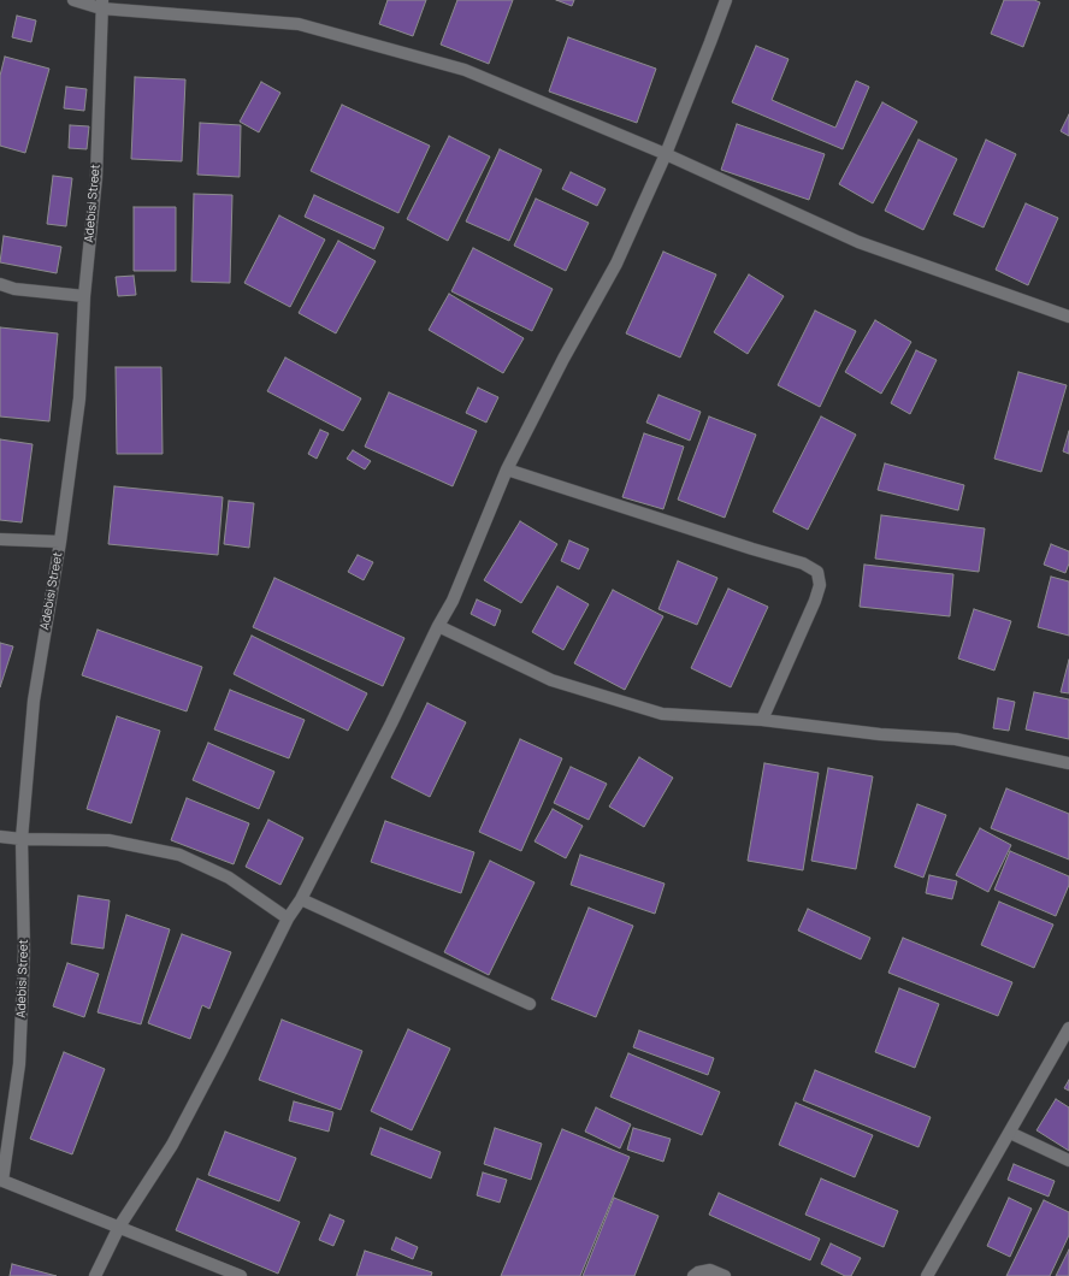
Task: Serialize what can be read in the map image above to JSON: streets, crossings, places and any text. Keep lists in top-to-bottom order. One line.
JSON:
{"streets":{"street":["Adebisi Street"]}}
